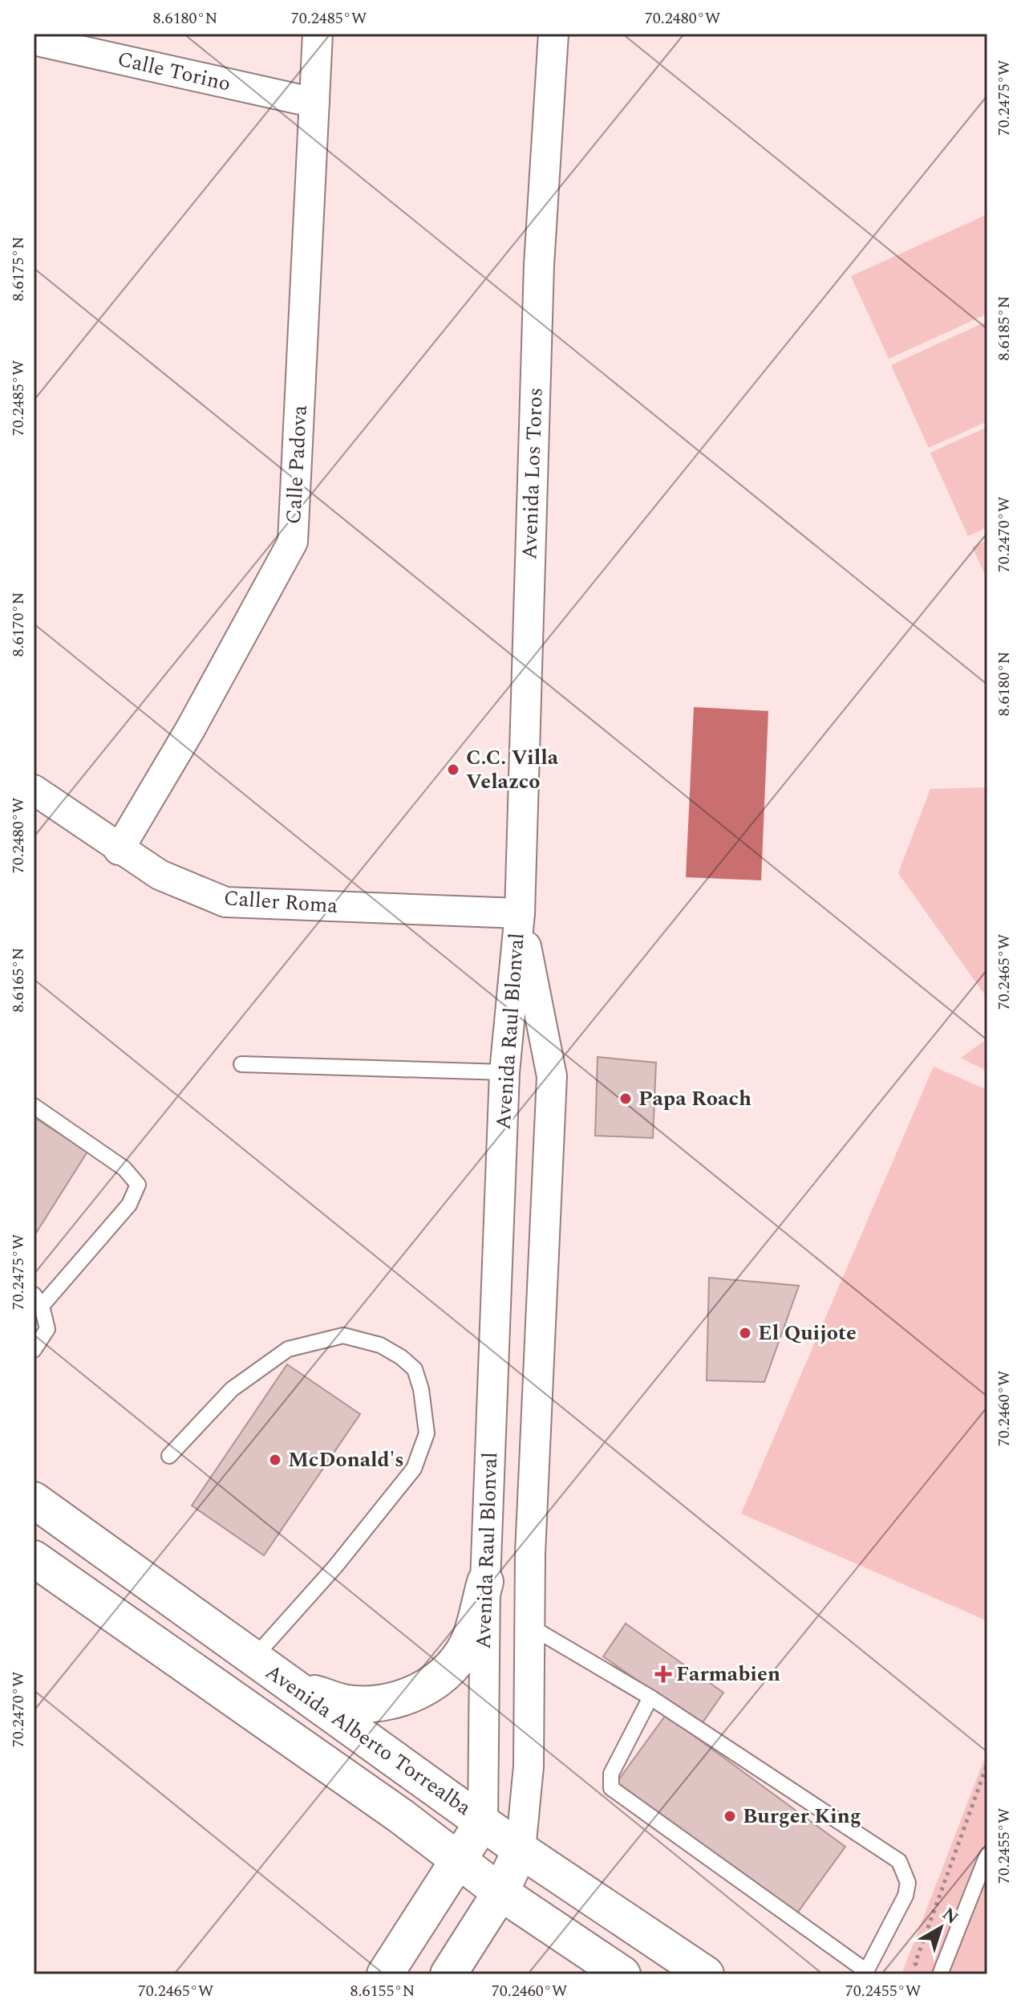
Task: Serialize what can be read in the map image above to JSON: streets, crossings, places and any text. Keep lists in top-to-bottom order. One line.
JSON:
{"streets":{"main road":["Avenida Raul Blonval","Avenida Alberto Torrealba"],"street":["Calle Torino","Calle Padova","Avenida Los Toros","Caller Roma"]},"crossings":[["Calle Torino","Calle Padova"],["Calle Padova","Caller Roma"],["Avenida Los Toros","Caller Roma"],["Avenida Los Toros","Avenida Raul Blonval"],["Caller Roma","Avenida Raul Blonval"],["Avenida Raul Blonval","Avenida Alberto Torrealba"]],"places":{"other":["C.C. Villa Velazco","Papa Roach","El Quijote","McDonald's","Burger King"],"health":["Farmabien"]},"north":"top right","coordinates":["8.6180°N","70.2485°W","70.2480°W","70.2475°W","8.6175°N","8.6185°N","70.2470°W","8.6170°N","70.2465°W","8.6165°N","70.2460°W","70.2455°W","8.6155°N"]}
